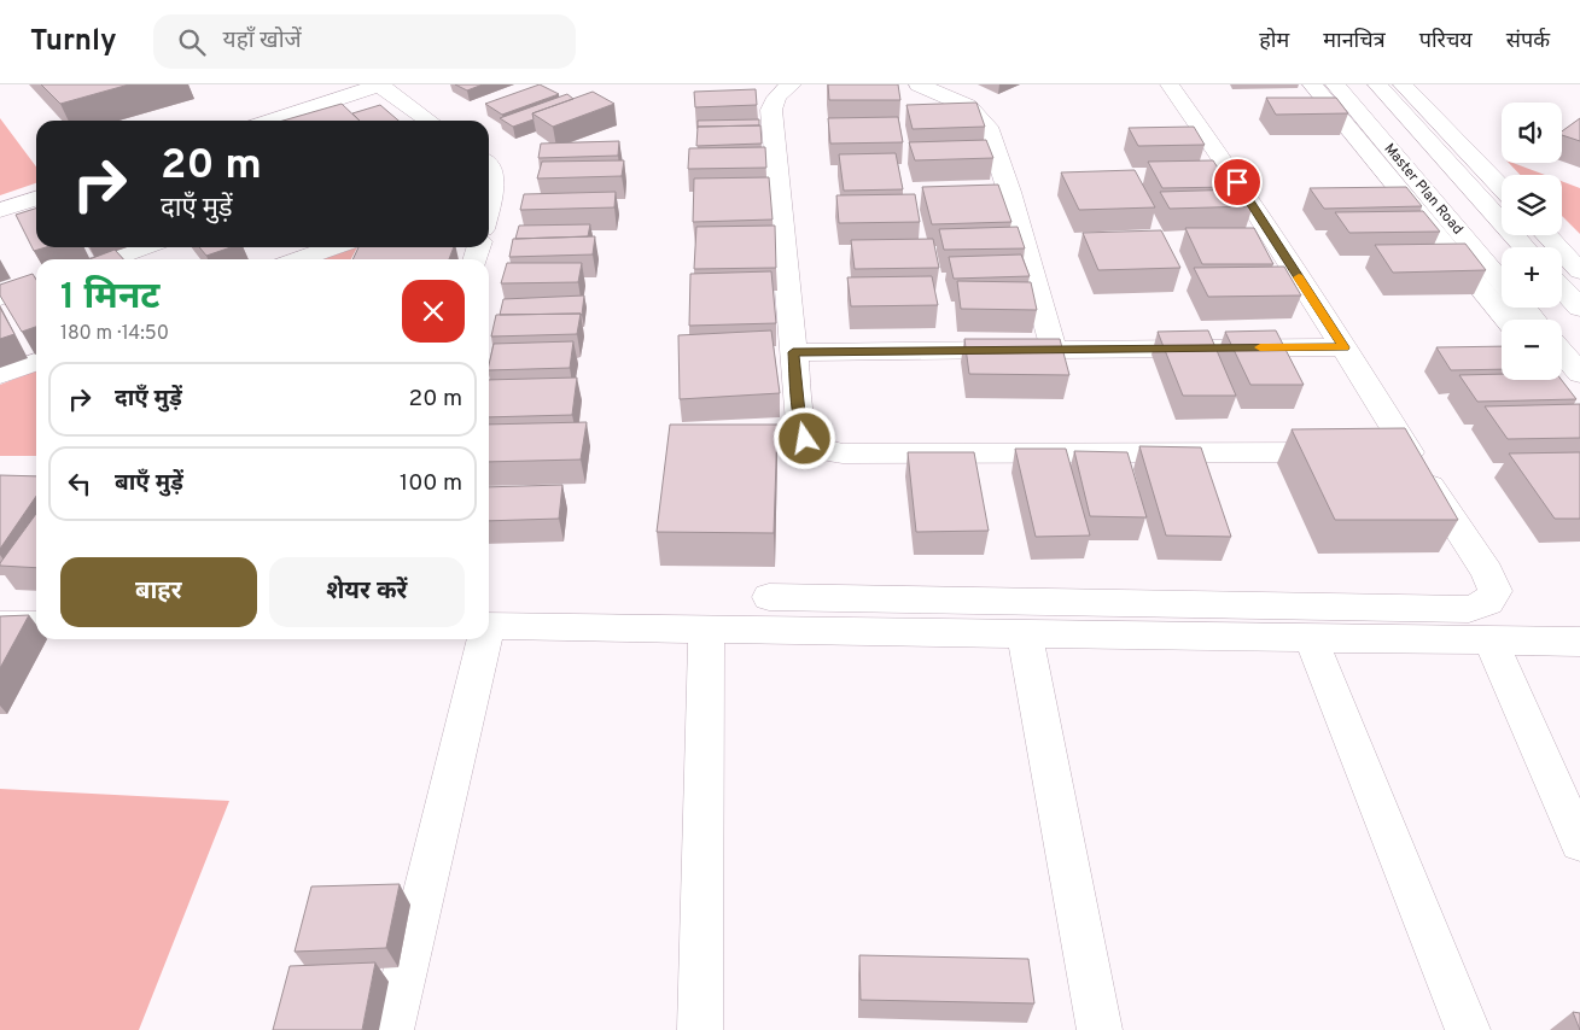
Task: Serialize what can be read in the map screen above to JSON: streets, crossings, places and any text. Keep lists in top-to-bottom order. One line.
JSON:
{"streets":{"street":["Master Plan Road"]},"page":{"header":"Turnly","search":"यहाँ खोजें","nav":["होम","मानचित्र","परिचय","संपर्क"],"map_buttons":["+","−"],"turn":["20 m","दाएँ मुड़ें"],"heading":["1 मिनट","180 m · 14:50"],"list":[{"name":"दाएँ मुड़ें","value":"20 m"},{"name":"बाएँ मुड़ें","value":"100 m"}],"buttons":["बाहर","शेयर करें"]}}
